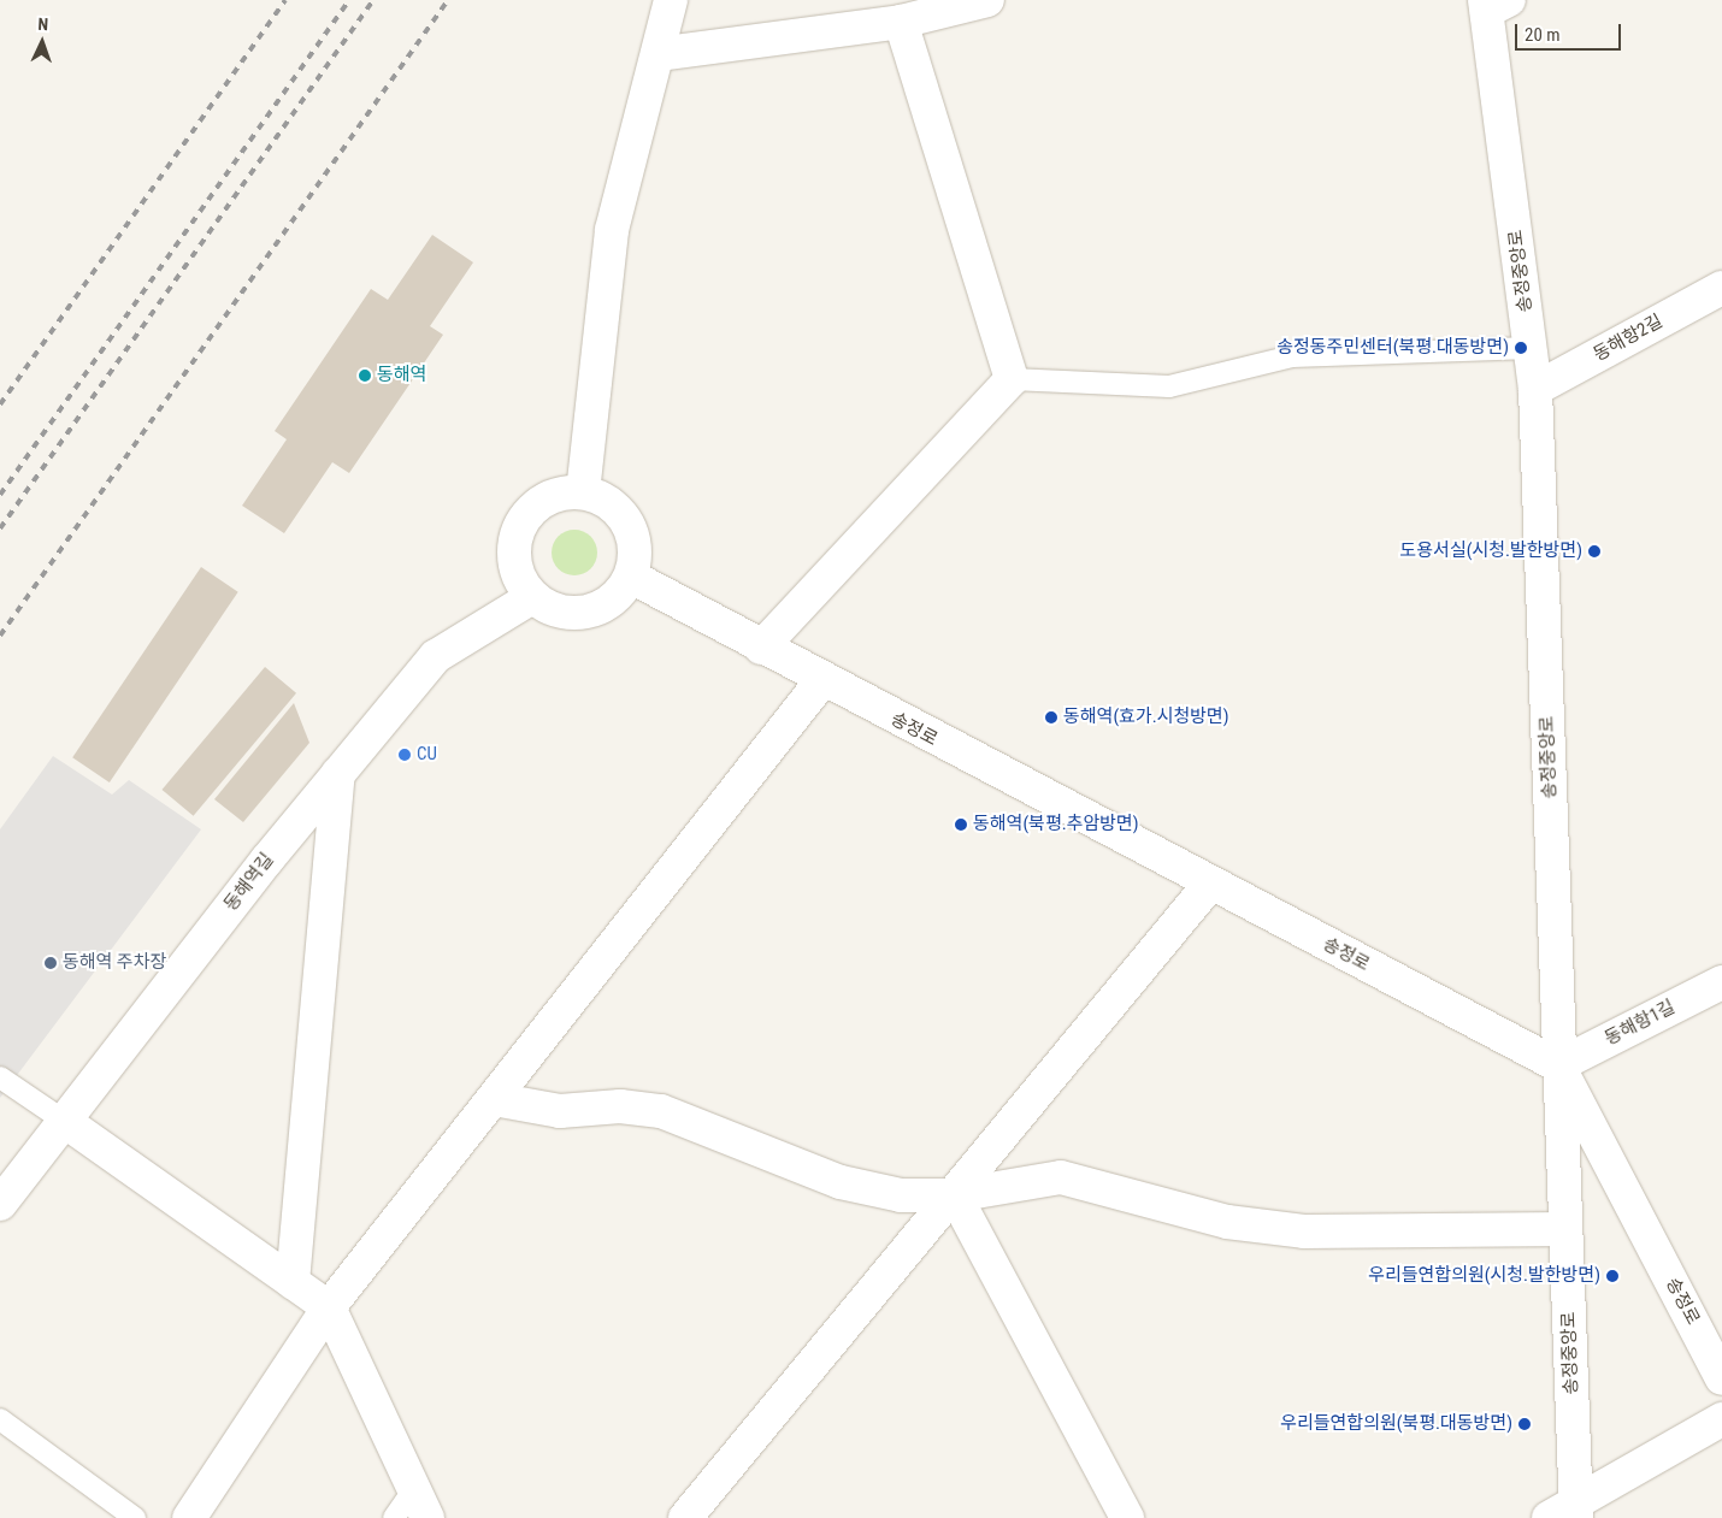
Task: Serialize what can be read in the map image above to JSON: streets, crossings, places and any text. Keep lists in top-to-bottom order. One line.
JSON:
{"streets":{"street":["송정중앙로","동해항2길","송정로","동해역길","동해항1길"]},"crossings":[["송정중앙로","동해항2길"],["송정중앙로","송정로"],["송정중앙로","동해항1길"],["송정로","동해역길"],["송정로","동해항1길"]],"places":["송정동주민센터(북평.대동방면)","동해역","도용서실(시청.발한방면)","동해역(효가.시청방면)","CU","동해역(북평.추암방면)","동해역 주차장","우리들연합의원(시청.발한방면)","우리들연합의원(북평.대동방면)"],"scale_bar":"20 m","north":"top"}
